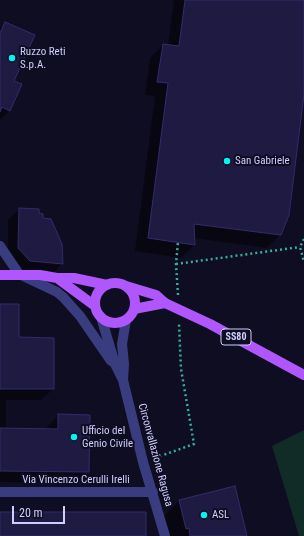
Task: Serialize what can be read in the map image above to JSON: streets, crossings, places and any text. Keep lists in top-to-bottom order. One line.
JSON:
{"streets":{"main road":["SS80"],"street":["Circonvallazione Ragusa","Via Vincenzo Cerulli Irelli"]},"crossings":[["SS80","Circonvallazione Ragusa"],["Circonvallazione Ragusa","Via Vincenzo Cerulli Irelli"]],"places":["Ruzzo Reti S.p.A.","San Gabriele","Ufficio del Genio Civile","ASL"],"scale_bar":"20 m"}
